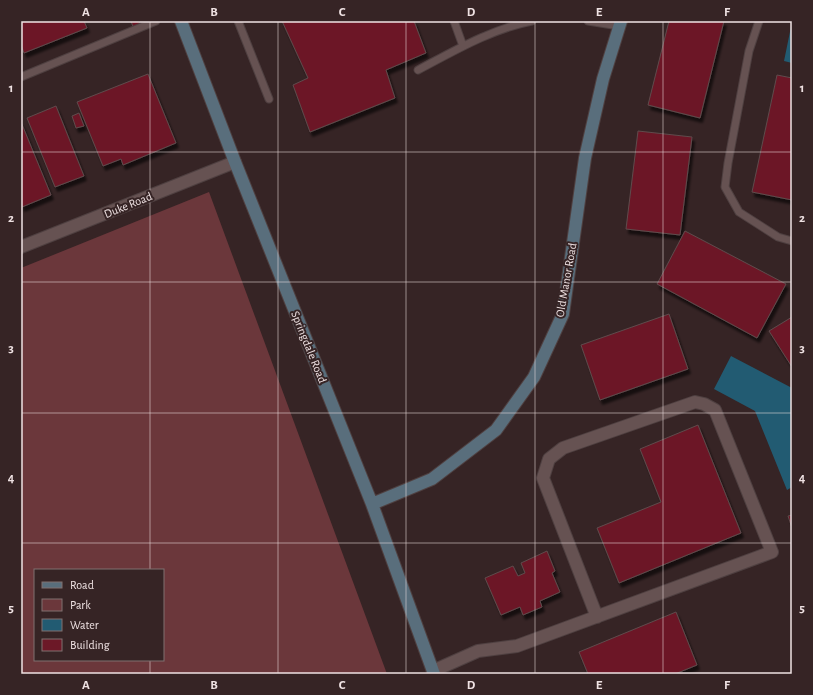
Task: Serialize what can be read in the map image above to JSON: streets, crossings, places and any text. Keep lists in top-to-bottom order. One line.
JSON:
{"streets":{"main road":["Old Manor Road","Springdale Road"],"street":["Duke Road"]},"crossings":[["Duke Road","Springdale Road"],["Old Manor Road","Springdale Road"]],"legend":["Road","Park","Water","Building"],"grid":{"columns":["A","B","C","D","E","F"],"rows":["1","2","3","4","5"]}}
